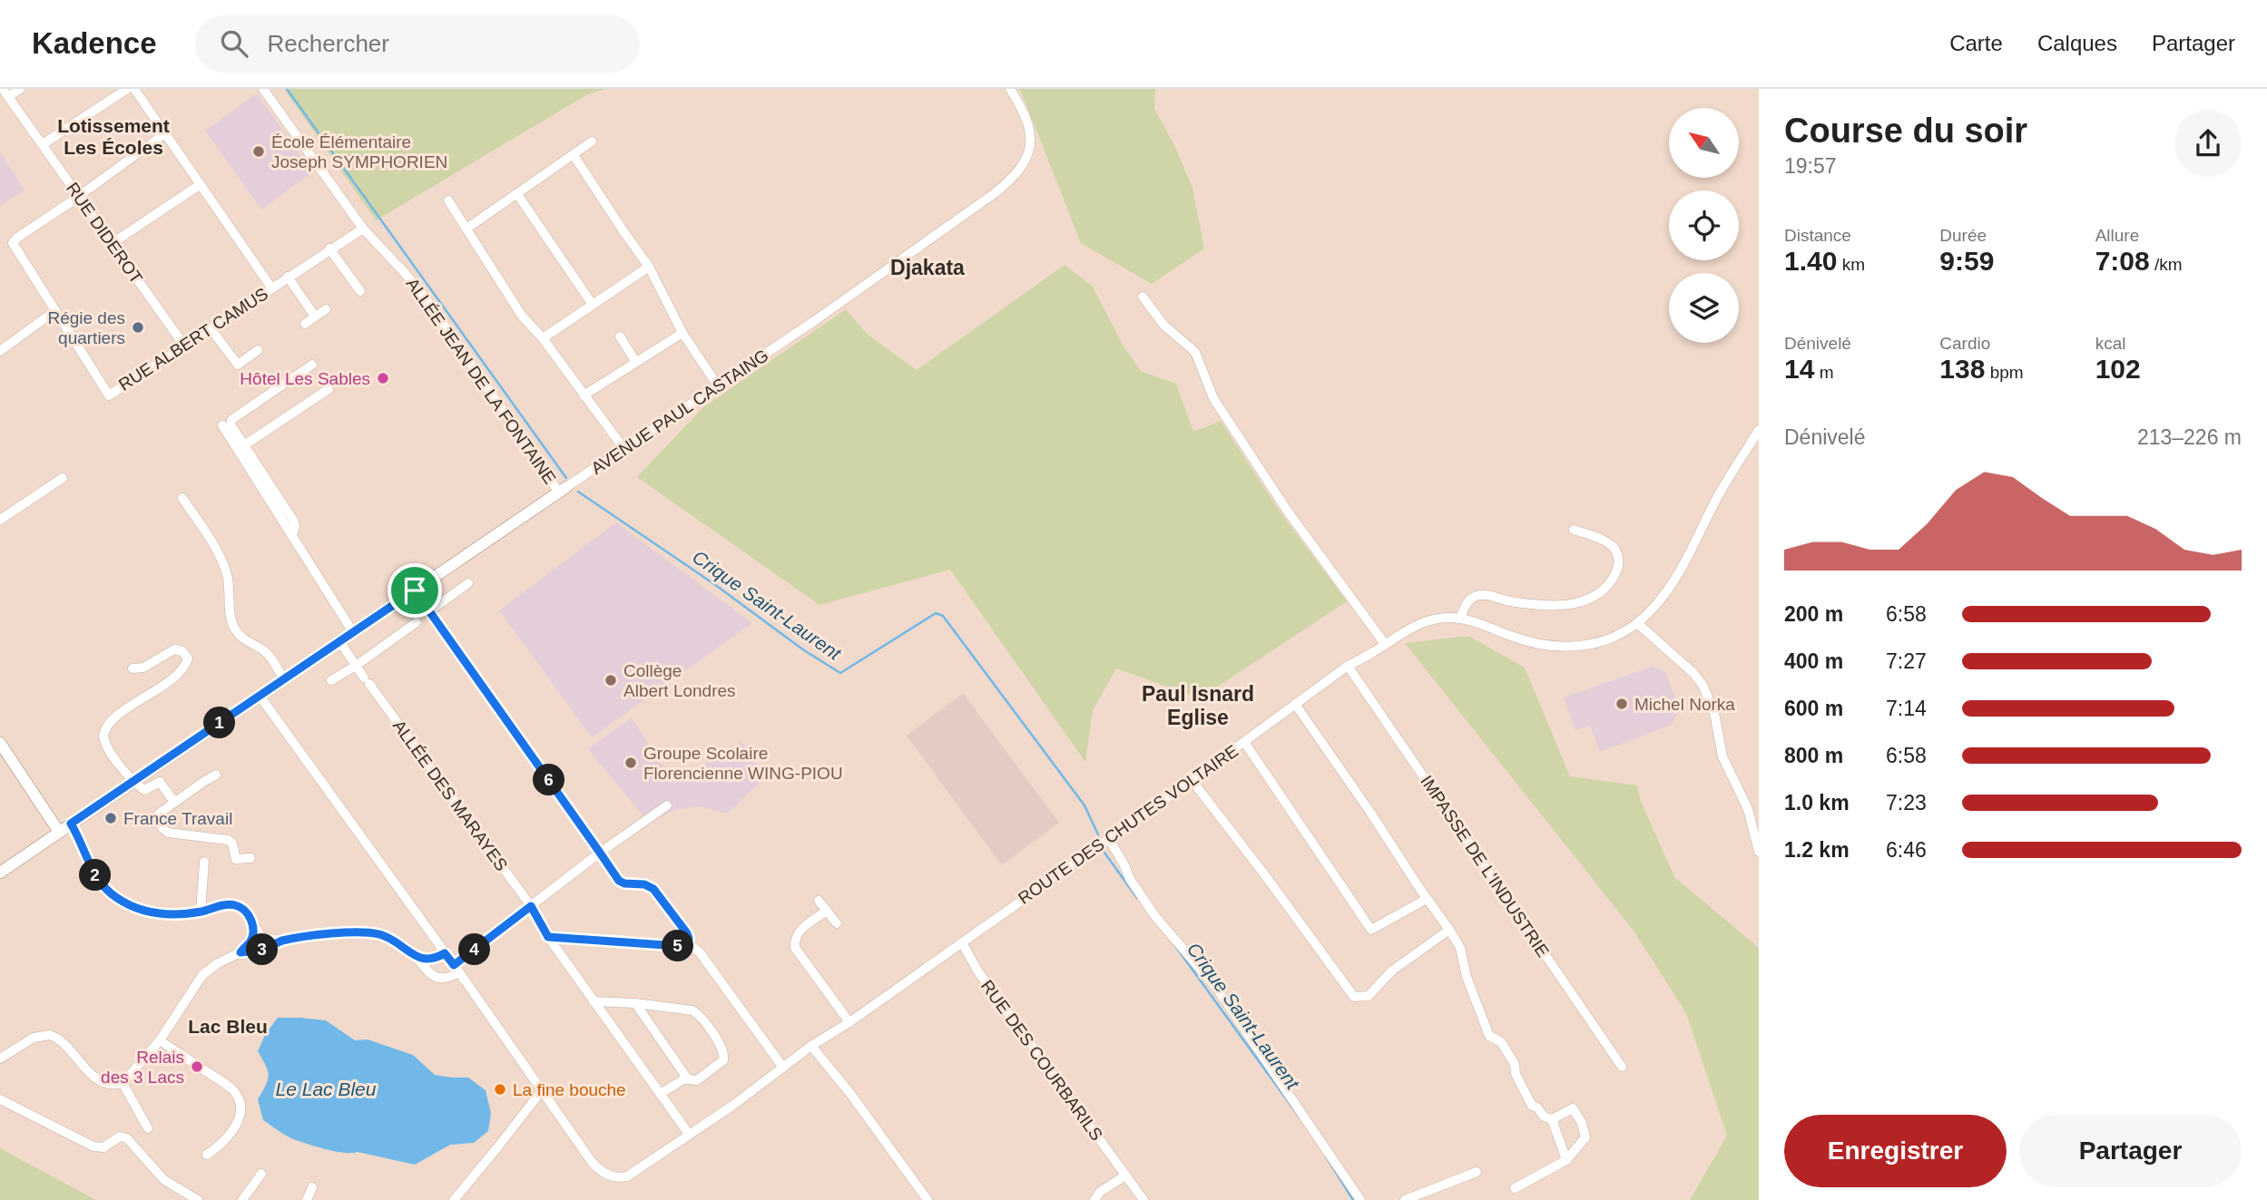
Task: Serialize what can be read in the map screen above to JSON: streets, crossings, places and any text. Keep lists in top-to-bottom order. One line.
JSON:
{"streets":{"street":["RUE DIDEROT","RUE ALBERT CAMUS","ALLÉE JEAN DE LA FONTAINE","AVENUE PAUL CASTAING","ALLÉE DES MARAYES","ROUTE DES CHUTES VOLTAIRE","IMPASSE DE L'INDUSTRIE","RUE DES COURBARILS"]},"crossings":[["RUE DIDEROT","RUE ALBERT CAMUS"],["RUE ALBERT CAMUS","ALLÉE JEAN DE LA FONTAINE"],["ALLÉE JEAN DE LA FONTAINE","AVENUE PAUL CASTAING"],["AVENUE PAUL CASTAING","ALLÉE DES MARAYES"],["ALLÉE DES MARAYES","ROUTE DES CHUTES VOLTAIRE"],["ROUTE DES CHUTES VOLTAIRE","IMPASSE DE L'INDUSTRIE"],["ROUTE DES CHUTES VOLTAIRE","RUE DES COURBARILS"]],"districts":["Lotissement Les Écoles","Djakata","Paul Isnard Eglise","Lac Bleu"],"water":["Crique Saint-Laurent","Le Lac Bleu"],"places":["École Élémentaire Joseph SYMPHORIEN","Régie des quartiers","Hôtel Les Sables","Collège Albert Londres","Michel Norka","Groupe Scolaire Florencienne WING-PIOU","France Travail","Relais des 3 Lacs","La fine bouche"],"north":"top left","page":{"header":"Kadence","search":"Rechercher","nav":["Carte","Calques","Partager"],"heading":["Course du soir","19:57"],"stats":[["Distance","1.40 km"],["Durée","9:59"],["Allure","7:08 /km"],["Dénivelé","14 m"],["Cardio","138 bpm"],["kcal","102"]],"chart":["Dénivelé","213–226 m"],"list":[{"name":"200 m","note":"6:58"},{"name":"400 m","note":"7:27"},{"name":"600 m","note":"7:14"},{"name":"800 m","note":"6:58"},{"name":"1.0 km","note":"7:23"},{"name":"1.2 km","note":"6:46"}],"pins":["1","6","2","5","3","4"],"buttons":["Enregistrer","Partager"]}}
